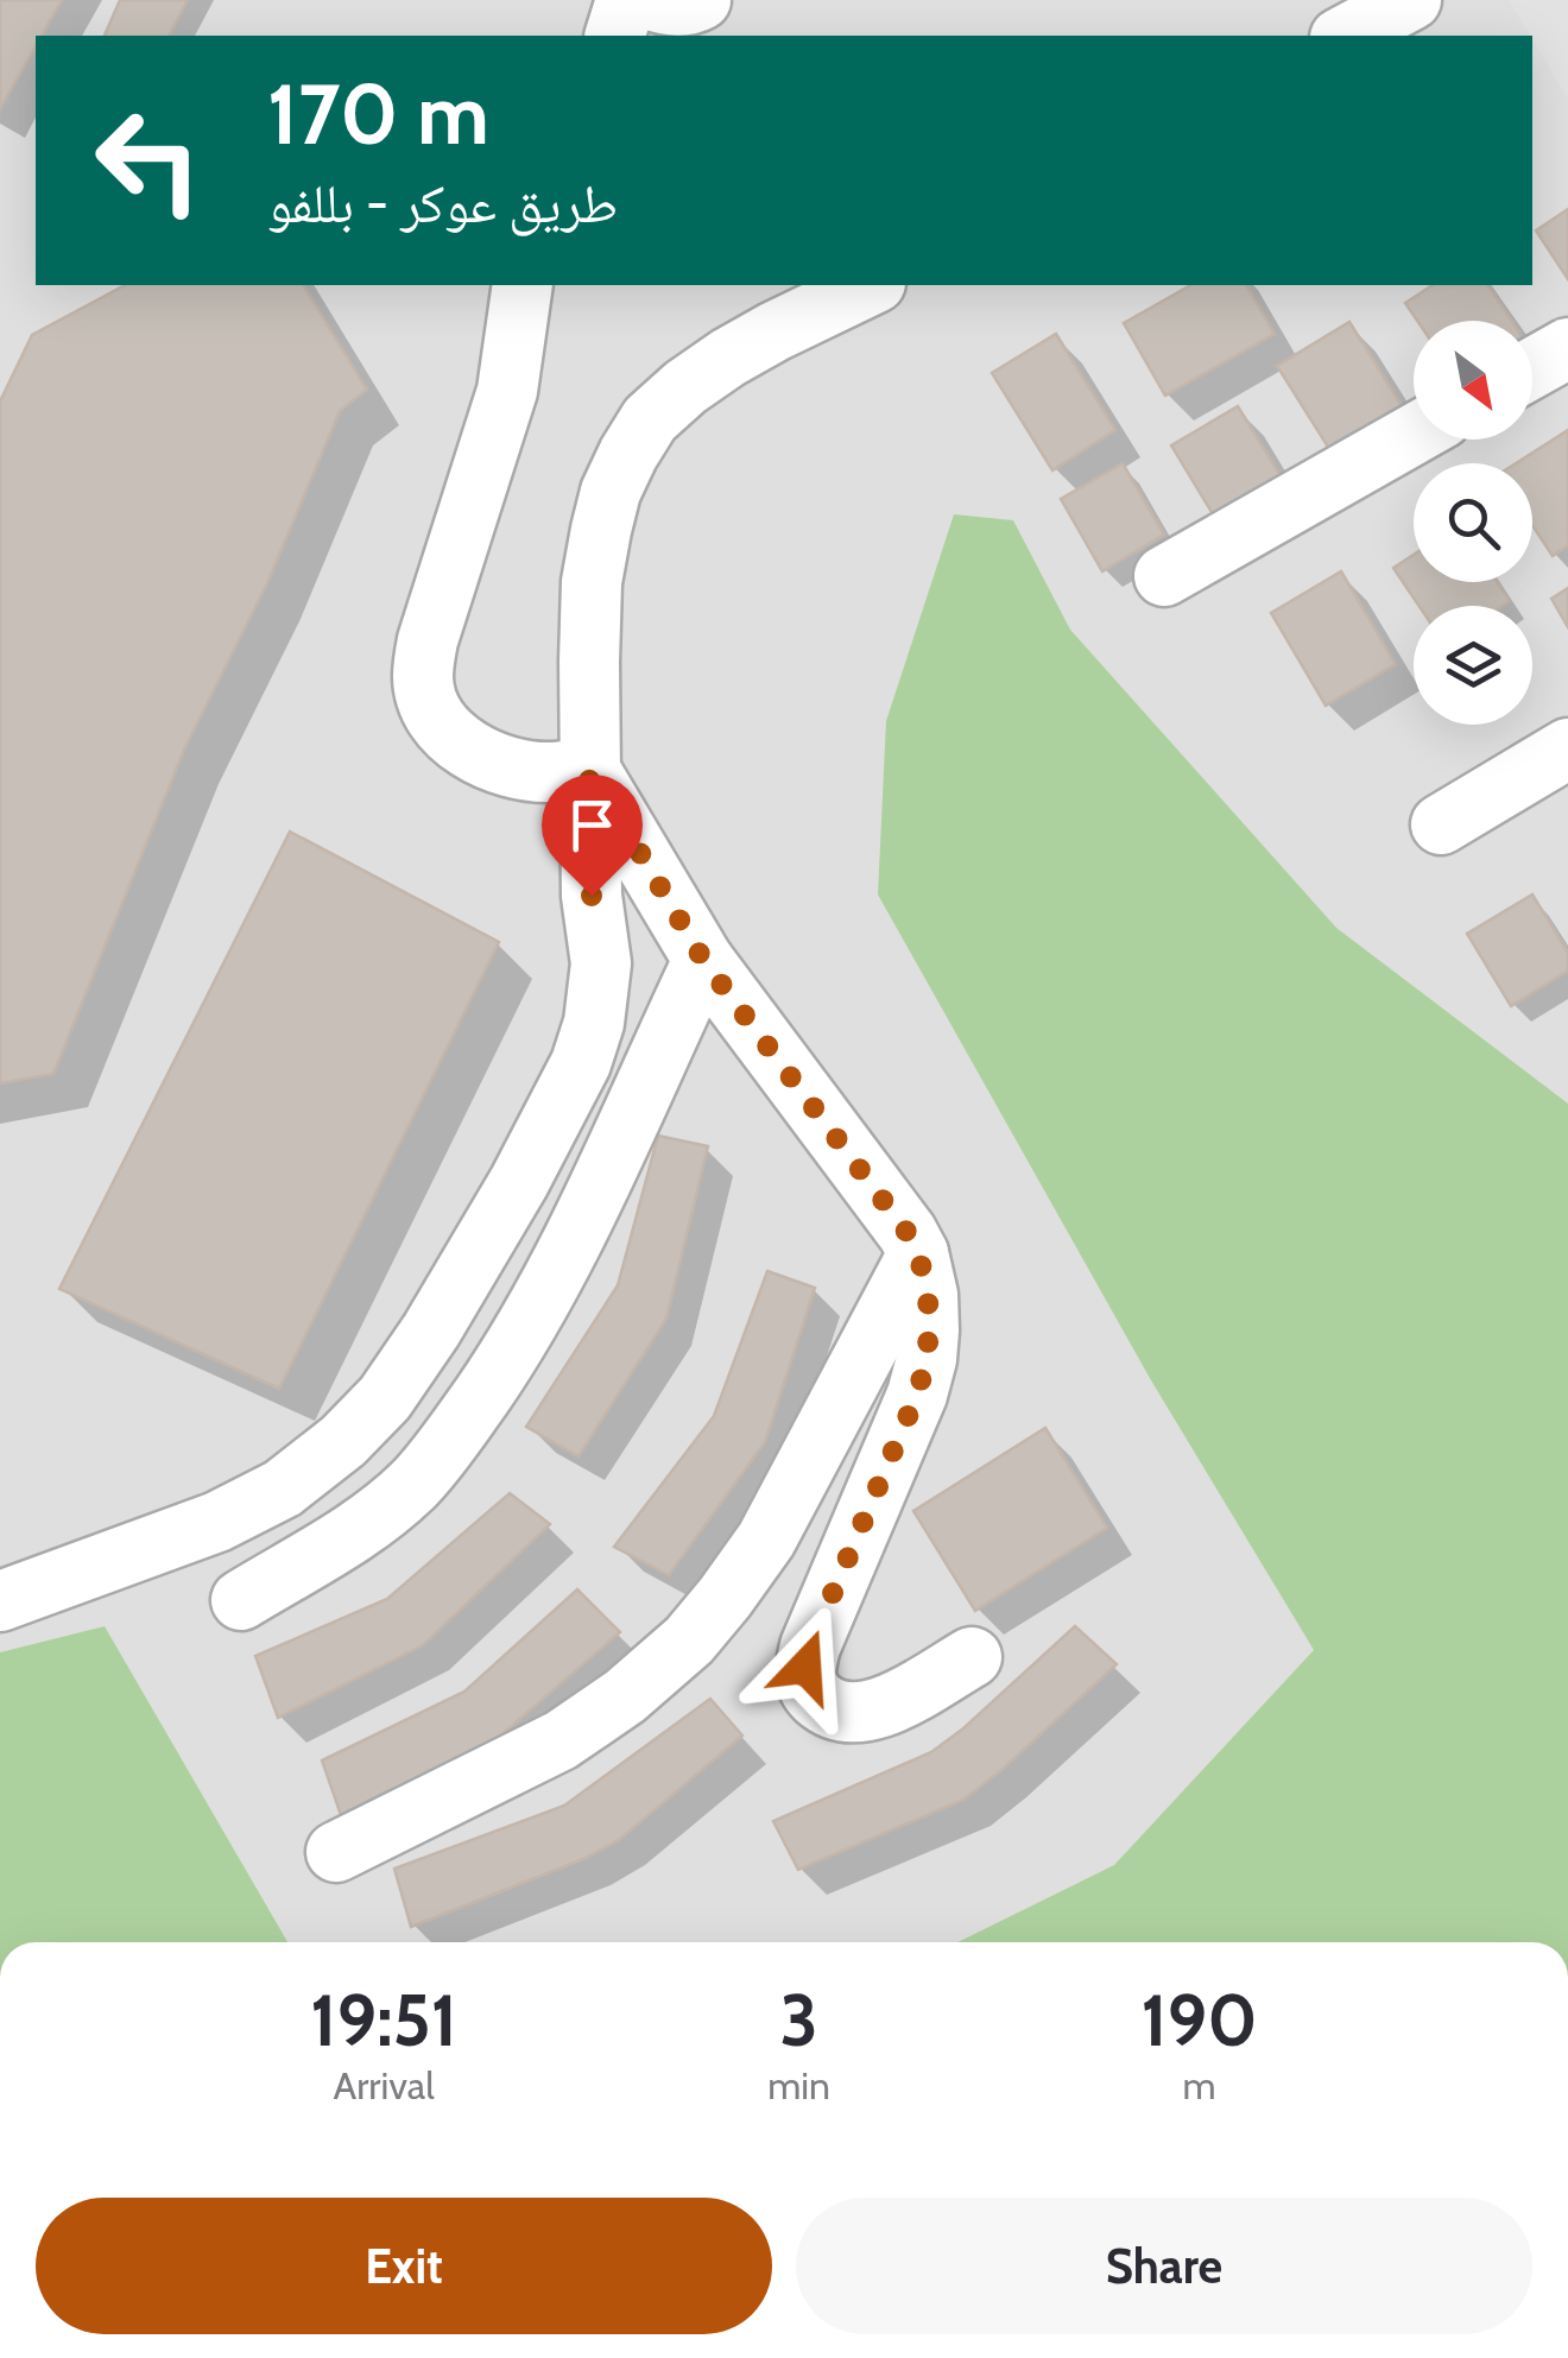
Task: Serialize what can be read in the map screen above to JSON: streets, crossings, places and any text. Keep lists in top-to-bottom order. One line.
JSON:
{"north":"bottom right","page":{"turn":["170 m","طريق عوكر - بللفو"],"eta":["19:51","Arrival","3","min","190","m"],"buttons":["Exit","Share"]}}
